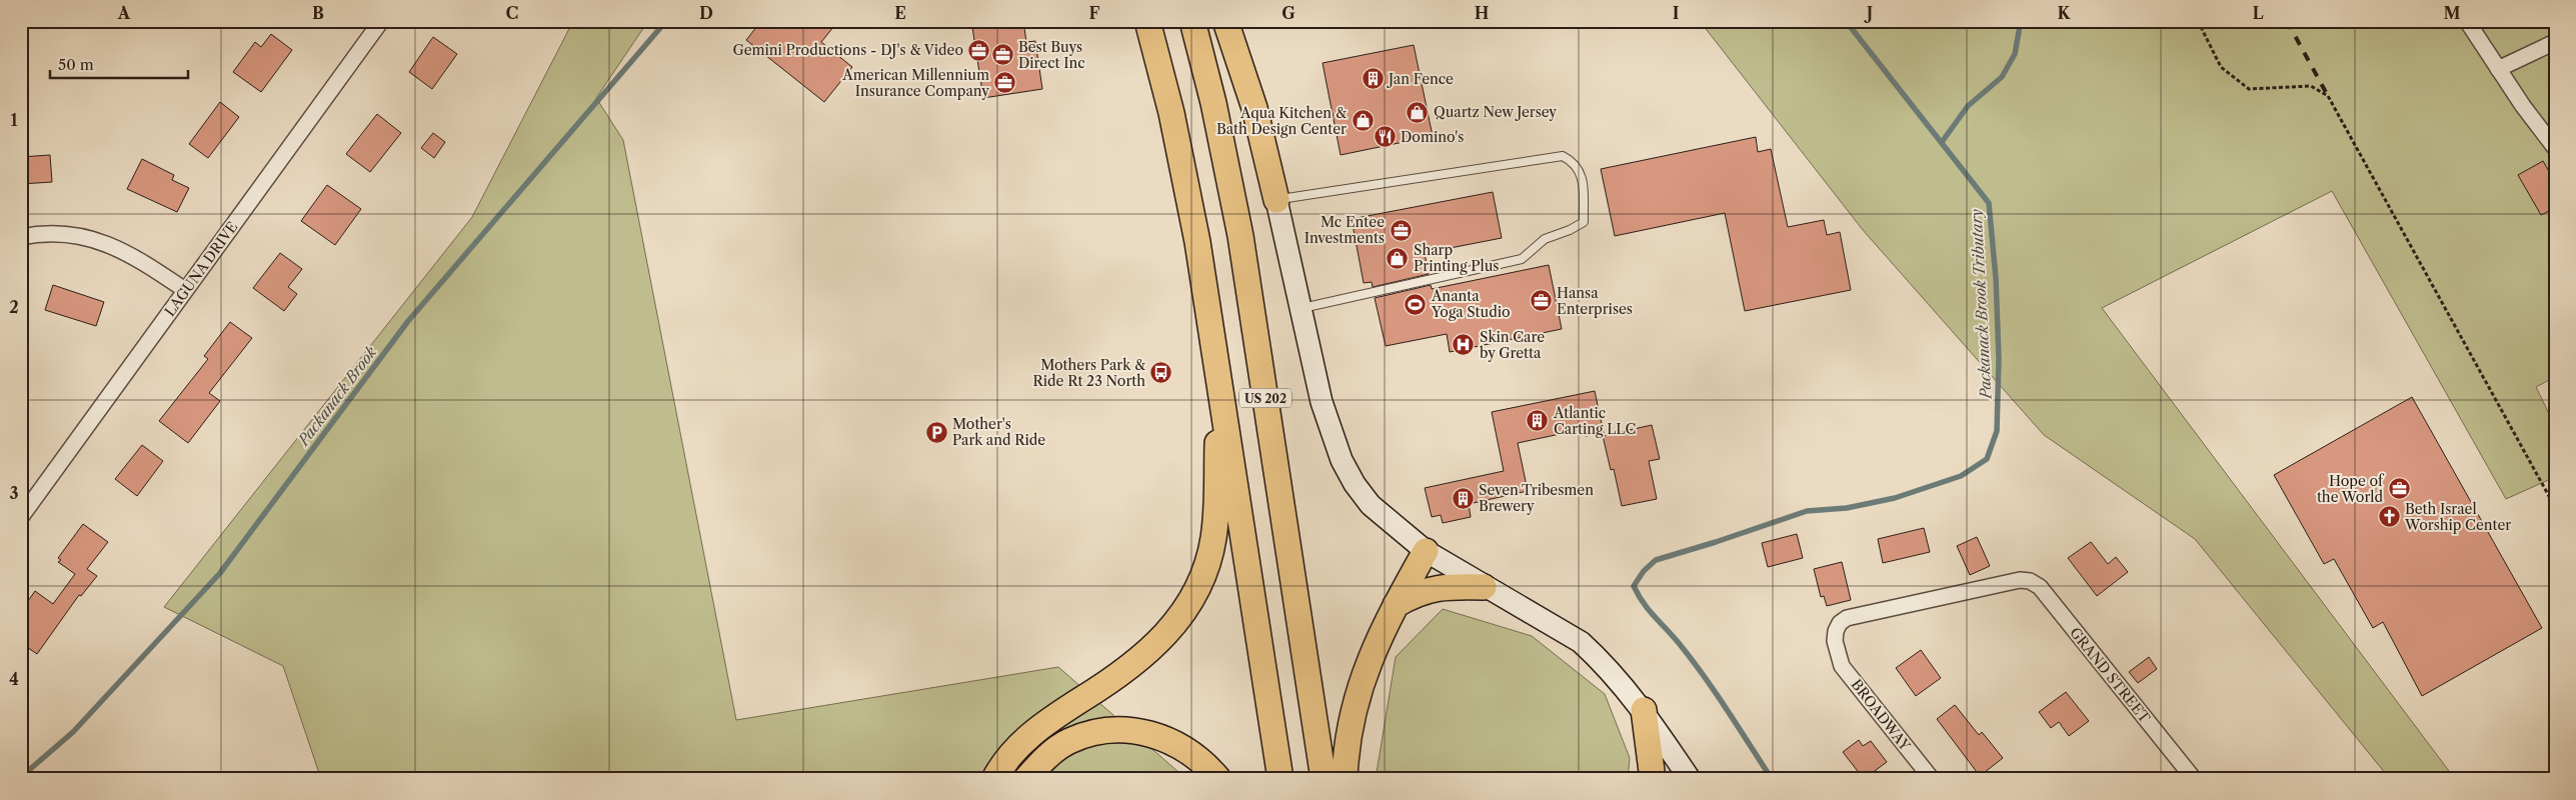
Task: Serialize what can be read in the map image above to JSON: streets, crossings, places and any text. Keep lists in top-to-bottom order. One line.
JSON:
{"streets":{"highway":["US 202"],"street":["LAGUNA DRIVE","GRAND STREET","BROADWAY"]},"crossings":[["GRAND STREET","BROADWAY"]],"water":["Packanack Brook Tributary","Packanack Brook"],"places":{"office":["Gemini Productions - DJ's & Video","Best Buys Direct Inc","American Millennium Insurance Company","Mc Entee Investments","Hansa Enterprises","Hope of the World"],"building":["Jan Fence","Atlantic Carting LLC","Seven Tribesmen Brewery"],"shop":["Quartz New Jersey","Aqua Kitchen & Bath Design Center","Sharp Printing Plus"],"restaurant":["Domino's"],"sports":["Ananta Yoga Studio"],"hospital":["Skin Care by Gretta"],"bus stop":["Mothers Park & Ride Rt 23 North"],"parking":["Mother's Park and Ride"],"church":["Beth Israel Worship Center"]},"scale_bar":"50 m","grid":{"columns":["A","B","C","D","E","F","G","H","I","J","K","L","M"],"rows":["1","2","3","4"]}}
